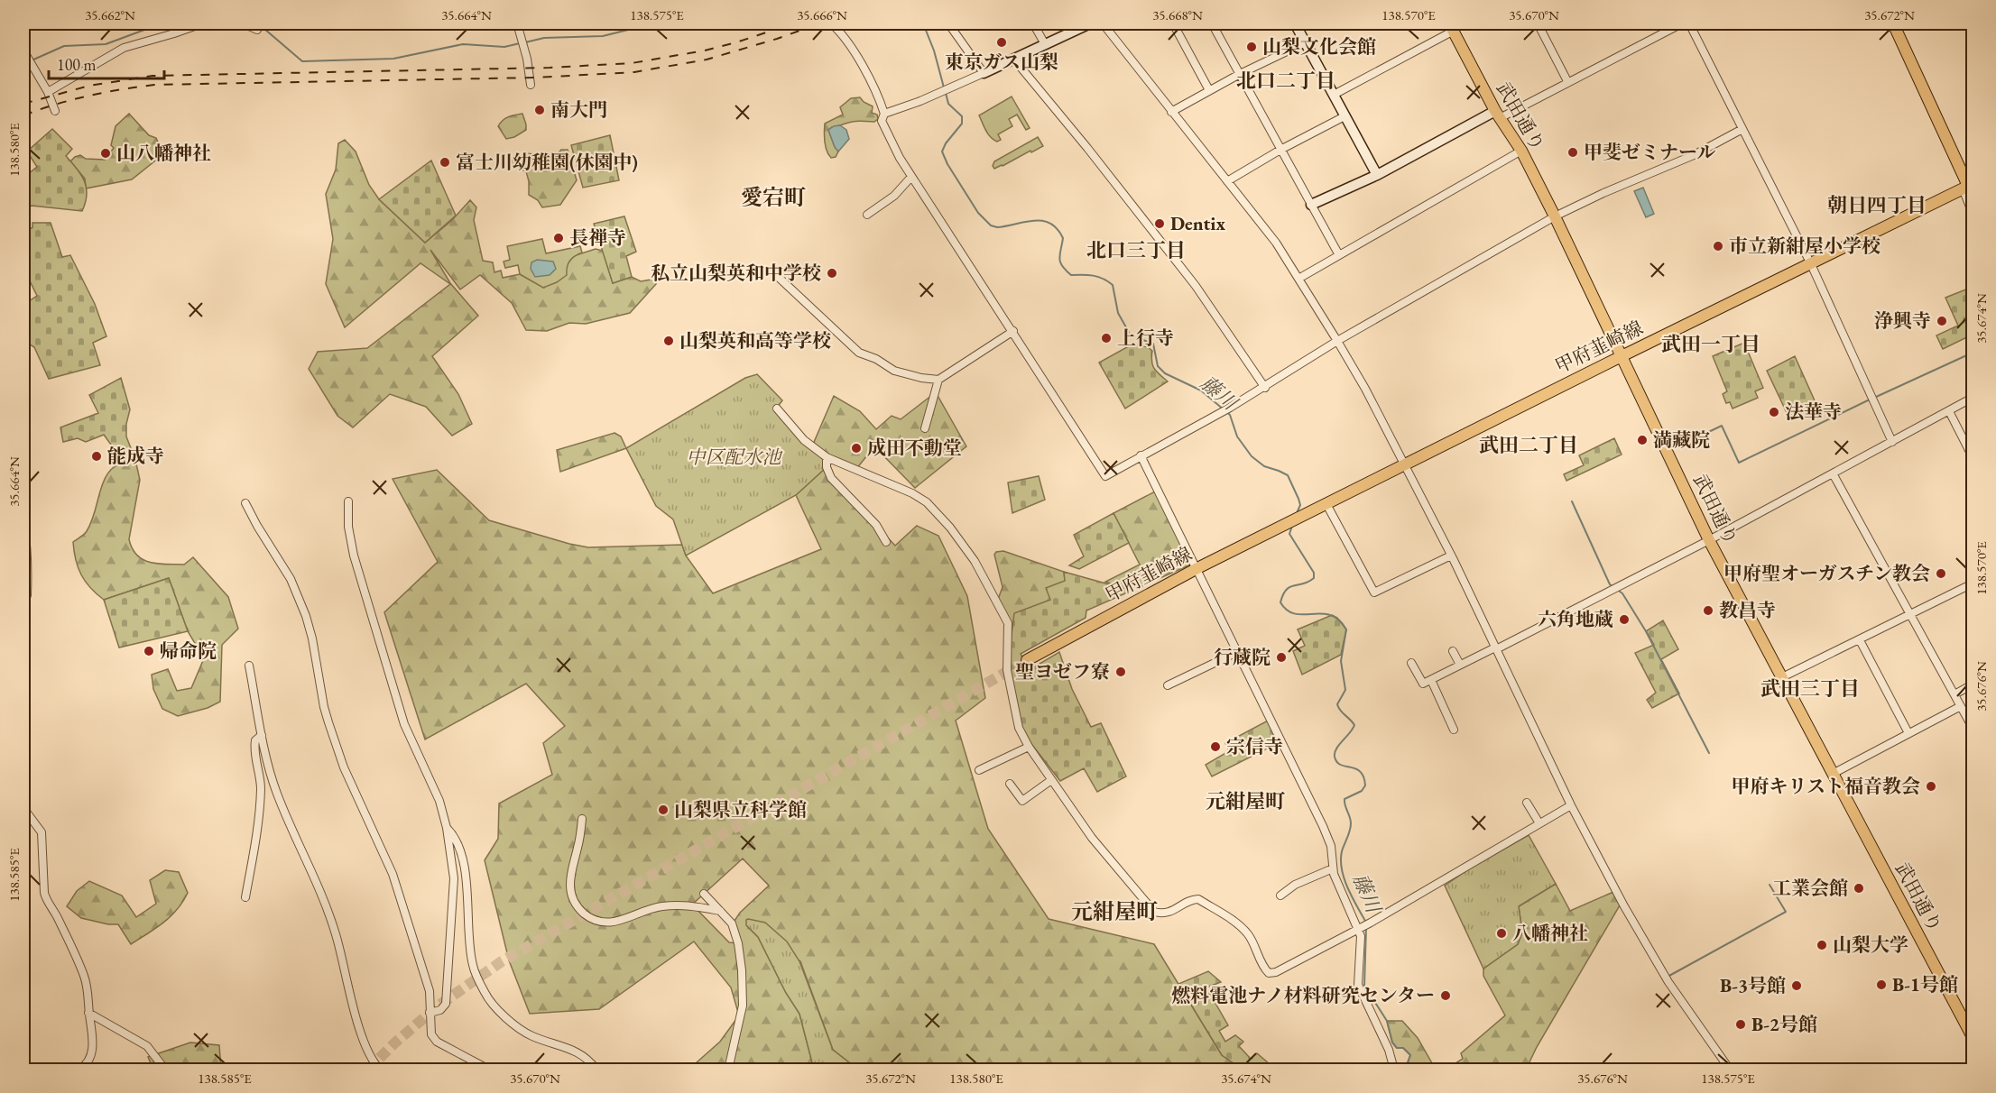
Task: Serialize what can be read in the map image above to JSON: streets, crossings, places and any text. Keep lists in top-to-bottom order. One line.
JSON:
{"streets":{"main road":["武田通り","甲府韮崎線"]},"crossings":[["武田通り","甲府韮崎線"]],"districts":["北口二丁目","愛宕町","朝日四丁目","北口三丁目","武田一丁目","武田二丁目","武田三丁目","元紺屋町","元紺屋町"],"water":["藤川"],"parks":["中区配水池"],"places":["東京ガス山梨","山梨文化会館","南大門","甲斐ゼミナール","山八幡神社","富士川幼稚園(休園中)","Dentix","長禅寺","市立新紺屋小学校","私立山梨英和中学校","浄興寺","上行寺","山梨英和高等学校","法華寺","満藏院","成田不動堂","能成寺","甲府聖オーガスチン教会","教昌寺","六角地蔵","帰命院","行蔵院","聖ヨゼフ寮","宗信寺","甲府キリスト福音教会","山梨県立科学館","工業会館","八幡神社","山梨大学","B-1号館","B-3号館","燃料電池ナノ材料研究センター","B-2号館"],"scale_bar":"100 m","coordinates":["35.662°N","35.664°N","138.575°E","35.666°N","35.668°N","138.570°E","35.670°N","35.672°N","138.580°E","35.674°N","35.676°N","138.585°E"]}
